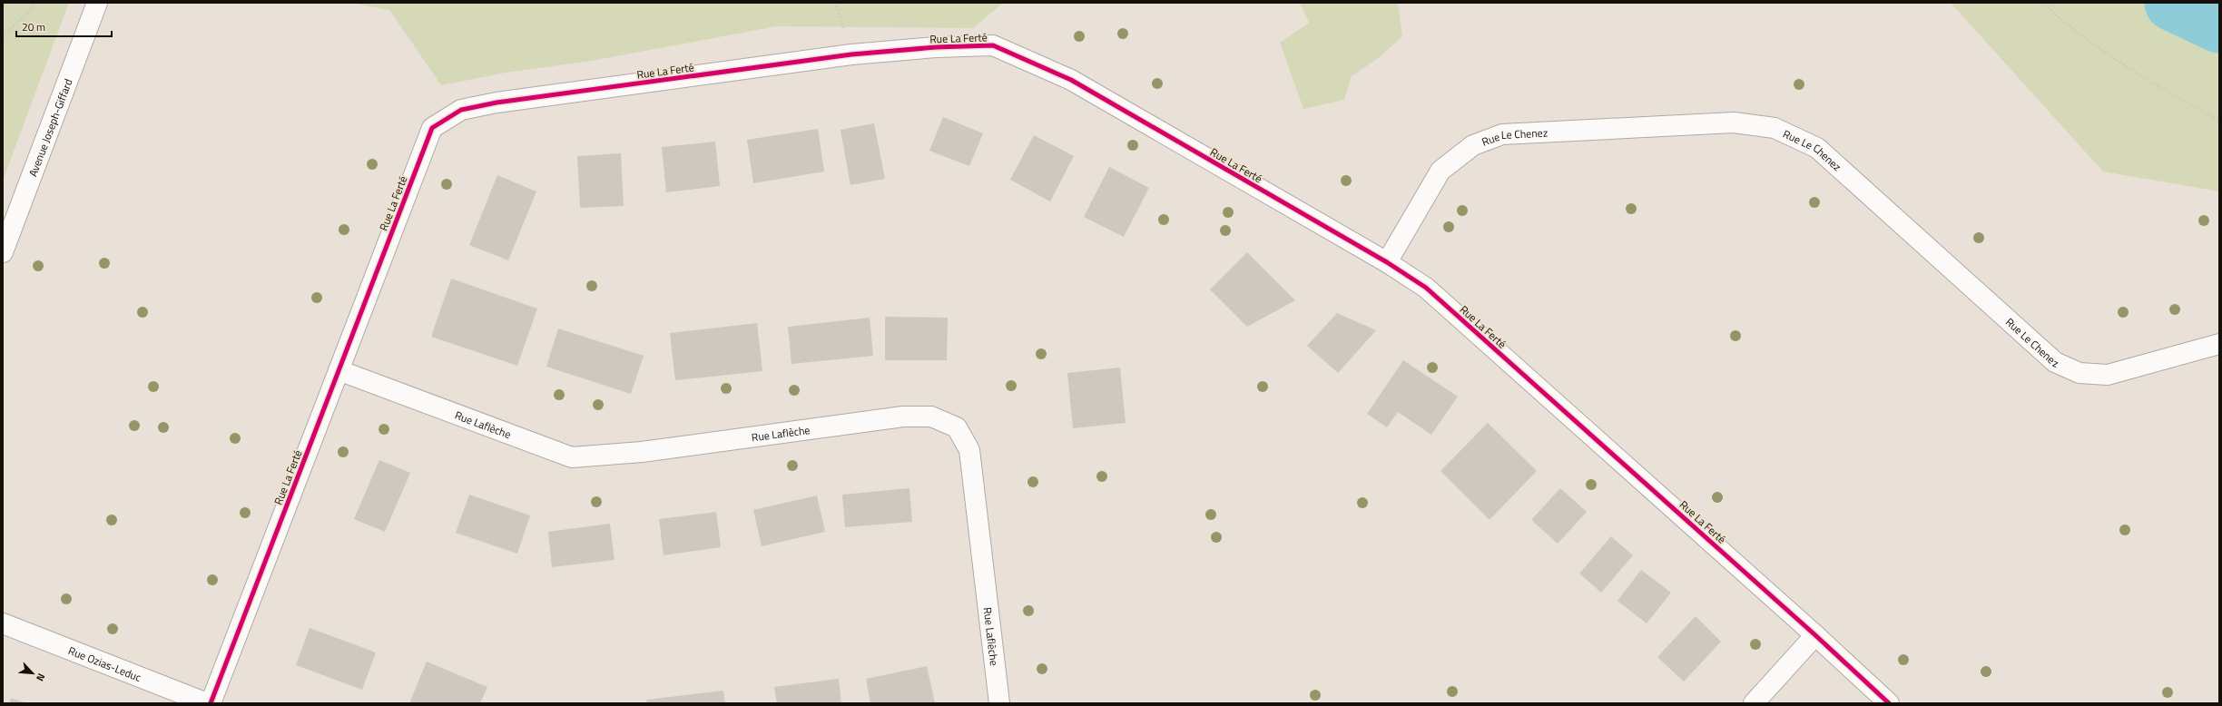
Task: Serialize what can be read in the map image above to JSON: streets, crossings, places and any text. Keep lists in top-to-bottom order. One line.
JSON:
{"streets":{"street":["Rue La Ferté","Avenue Joseph-Giffard","Rue Le Chenez","Rue Laflèche","Rue Ozias-Leduc"]},"crossings":[["Rue La Ferté","Rue Le Chenez"],["Rue La Ferté","Rue Laflèche"]],"scale_bar":"20 m","north":"bottom right"}
